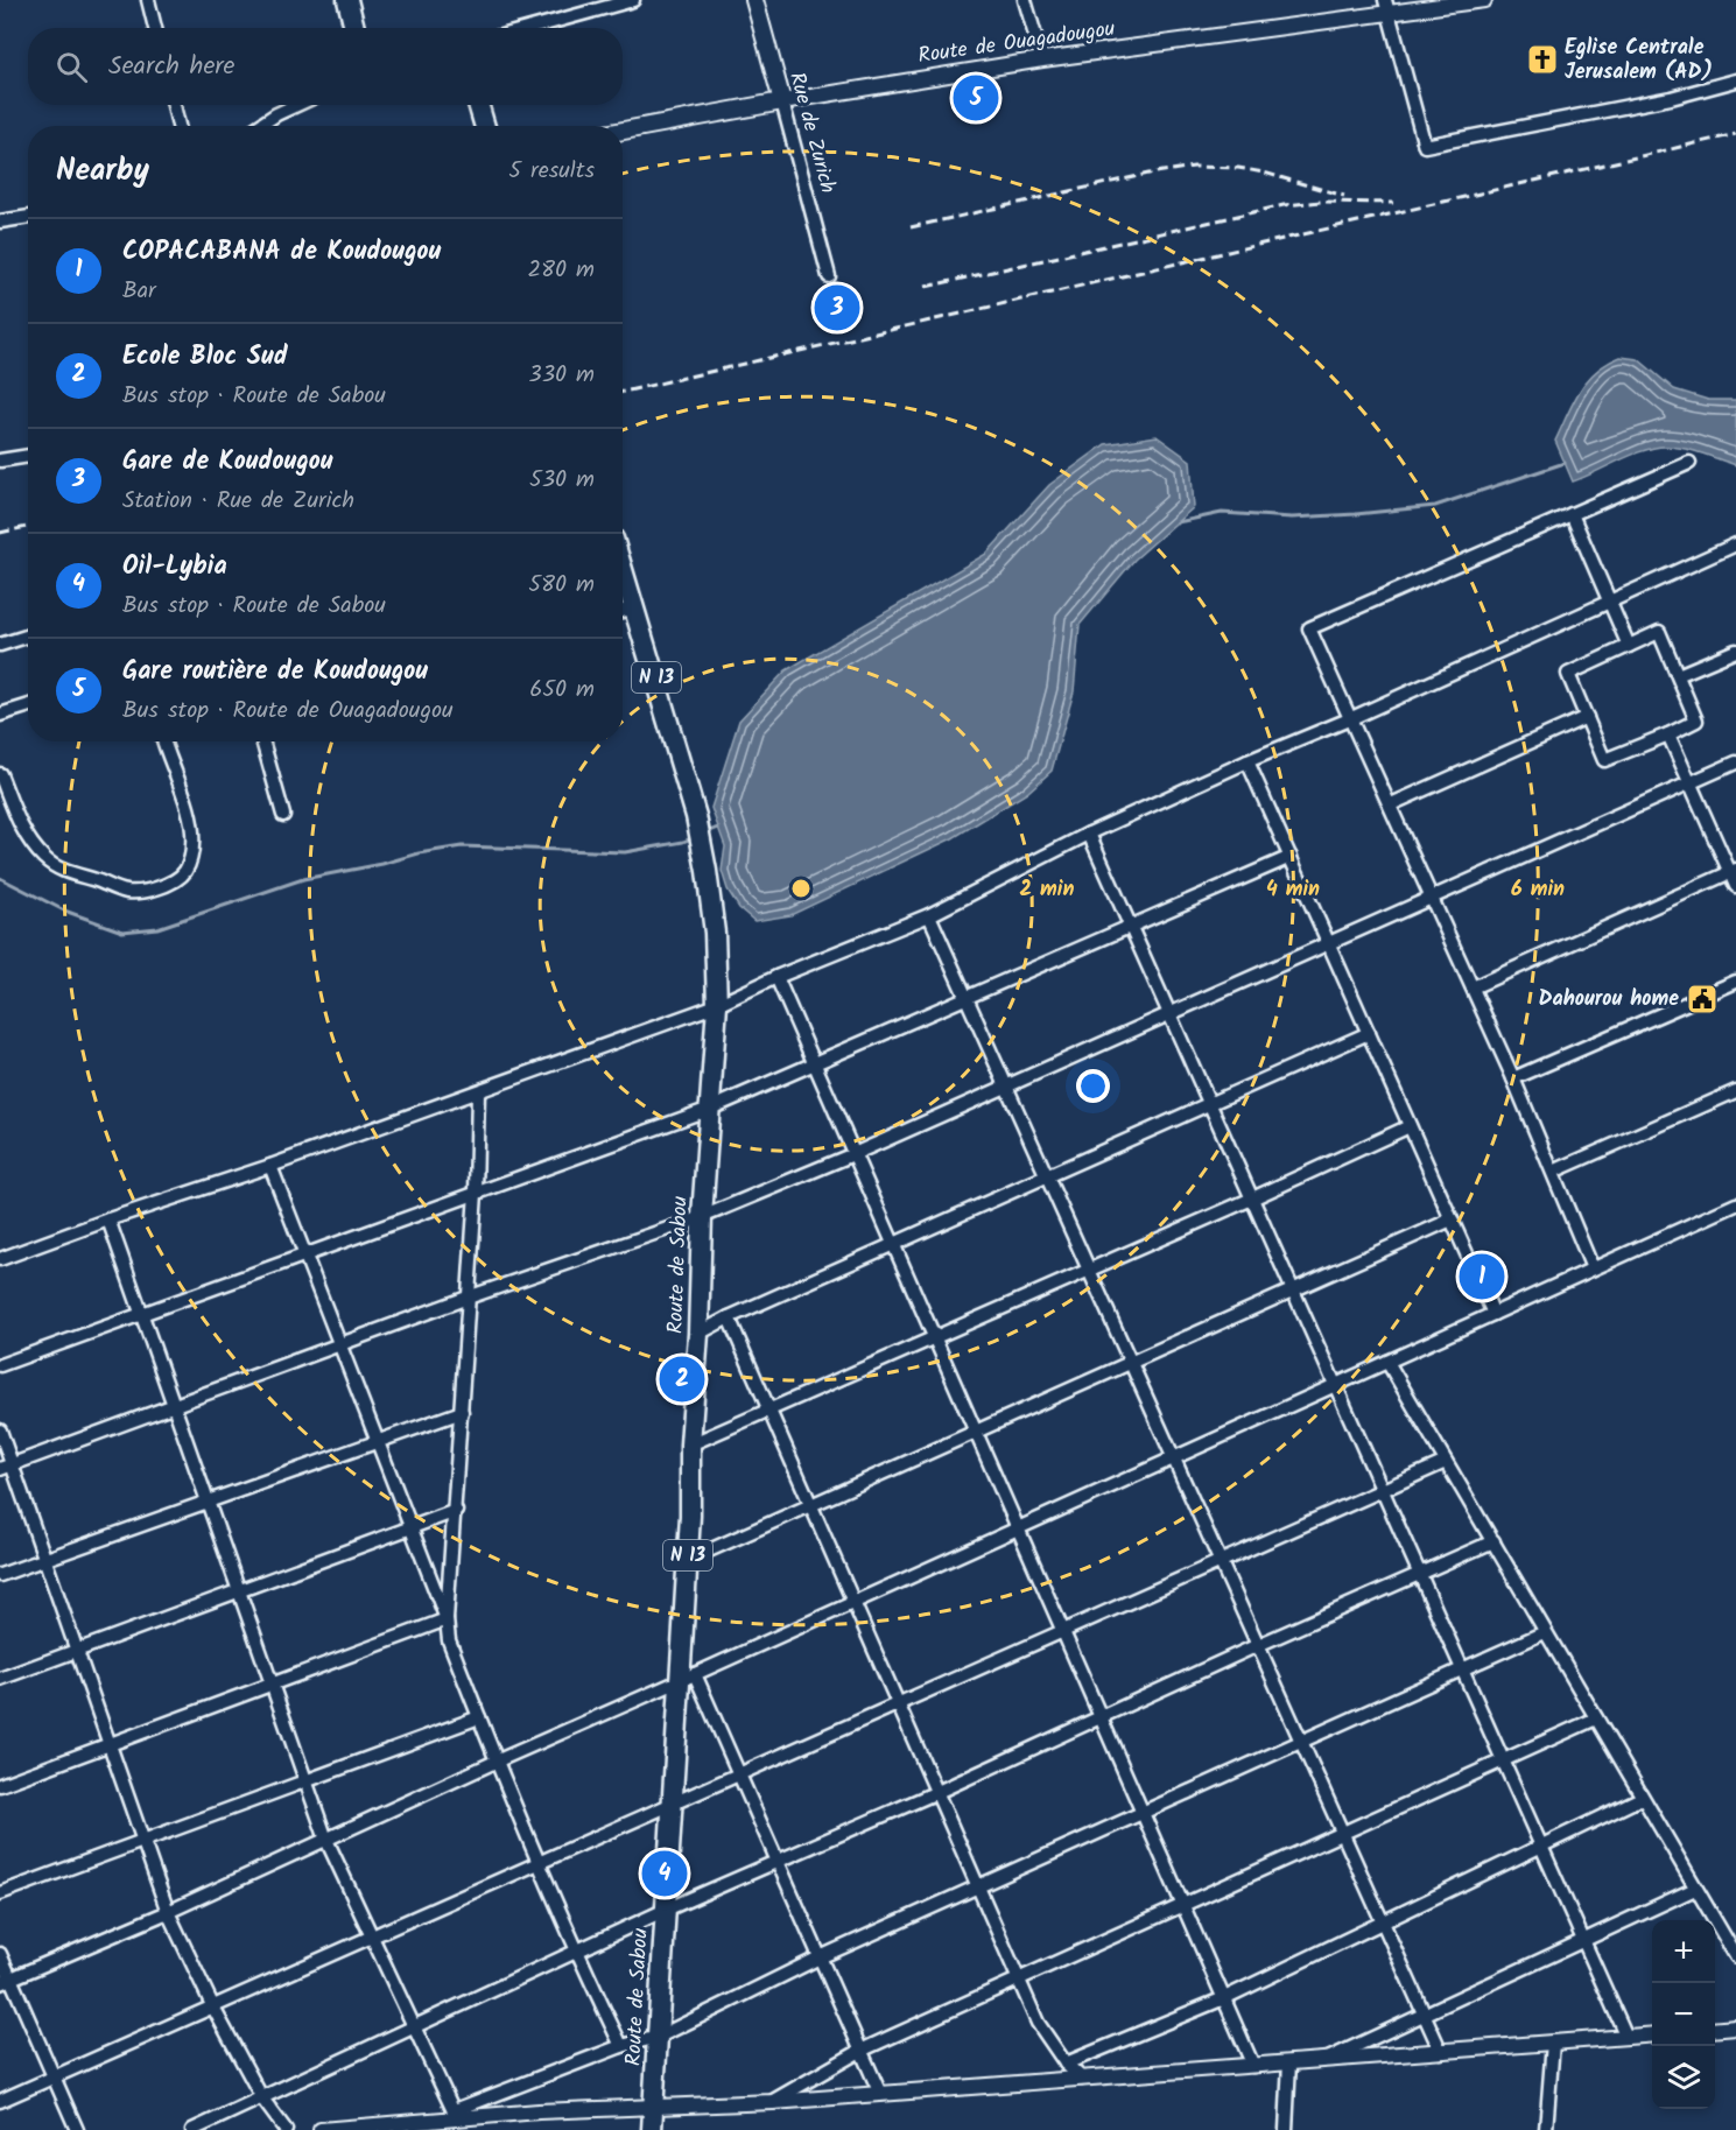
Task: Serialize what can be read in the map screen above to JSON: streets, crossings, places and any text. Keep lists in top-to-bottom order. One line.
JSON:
{"streets":{"main road":["Route de Ouagadougou","Rue de Zurich","N 13","Route de Sabou"]},"crossings":[["Route de Ouagadougou","Rue de Zurich"]],"places":{"church":["Eglise Centrale Jerusalem (AD)"],"public building":["Dahourou home"]},"page":{"search":"Search here","pins":["5","3","1","2","4"],"heading":["Nearby","5 results"],"list":[{"mark":"1","name":"COPACABANA de Koudougou","note":"Bar","value":"280 m"},{"mark":"2","name":"Ecole Bloc Sud","note":"Bus stop · Route de Sabou","value":"330 m"},{"mark":"3","name":"Gare de Koudougou","note":"Station · Rue de Zurich","value":"530 m"},{"mark":"4","name":"Oil-Lybia","note":"Bus stop · Route de Sabou","value":"580 m"},{"mark":"5","name":"Gare routière de Koudougou","note":"Bus stop · Route de Ouagadougou","value":"650 m"}],"map_buttons":["+","−"]},"rings":["2 min","4 min","6 min"]}
